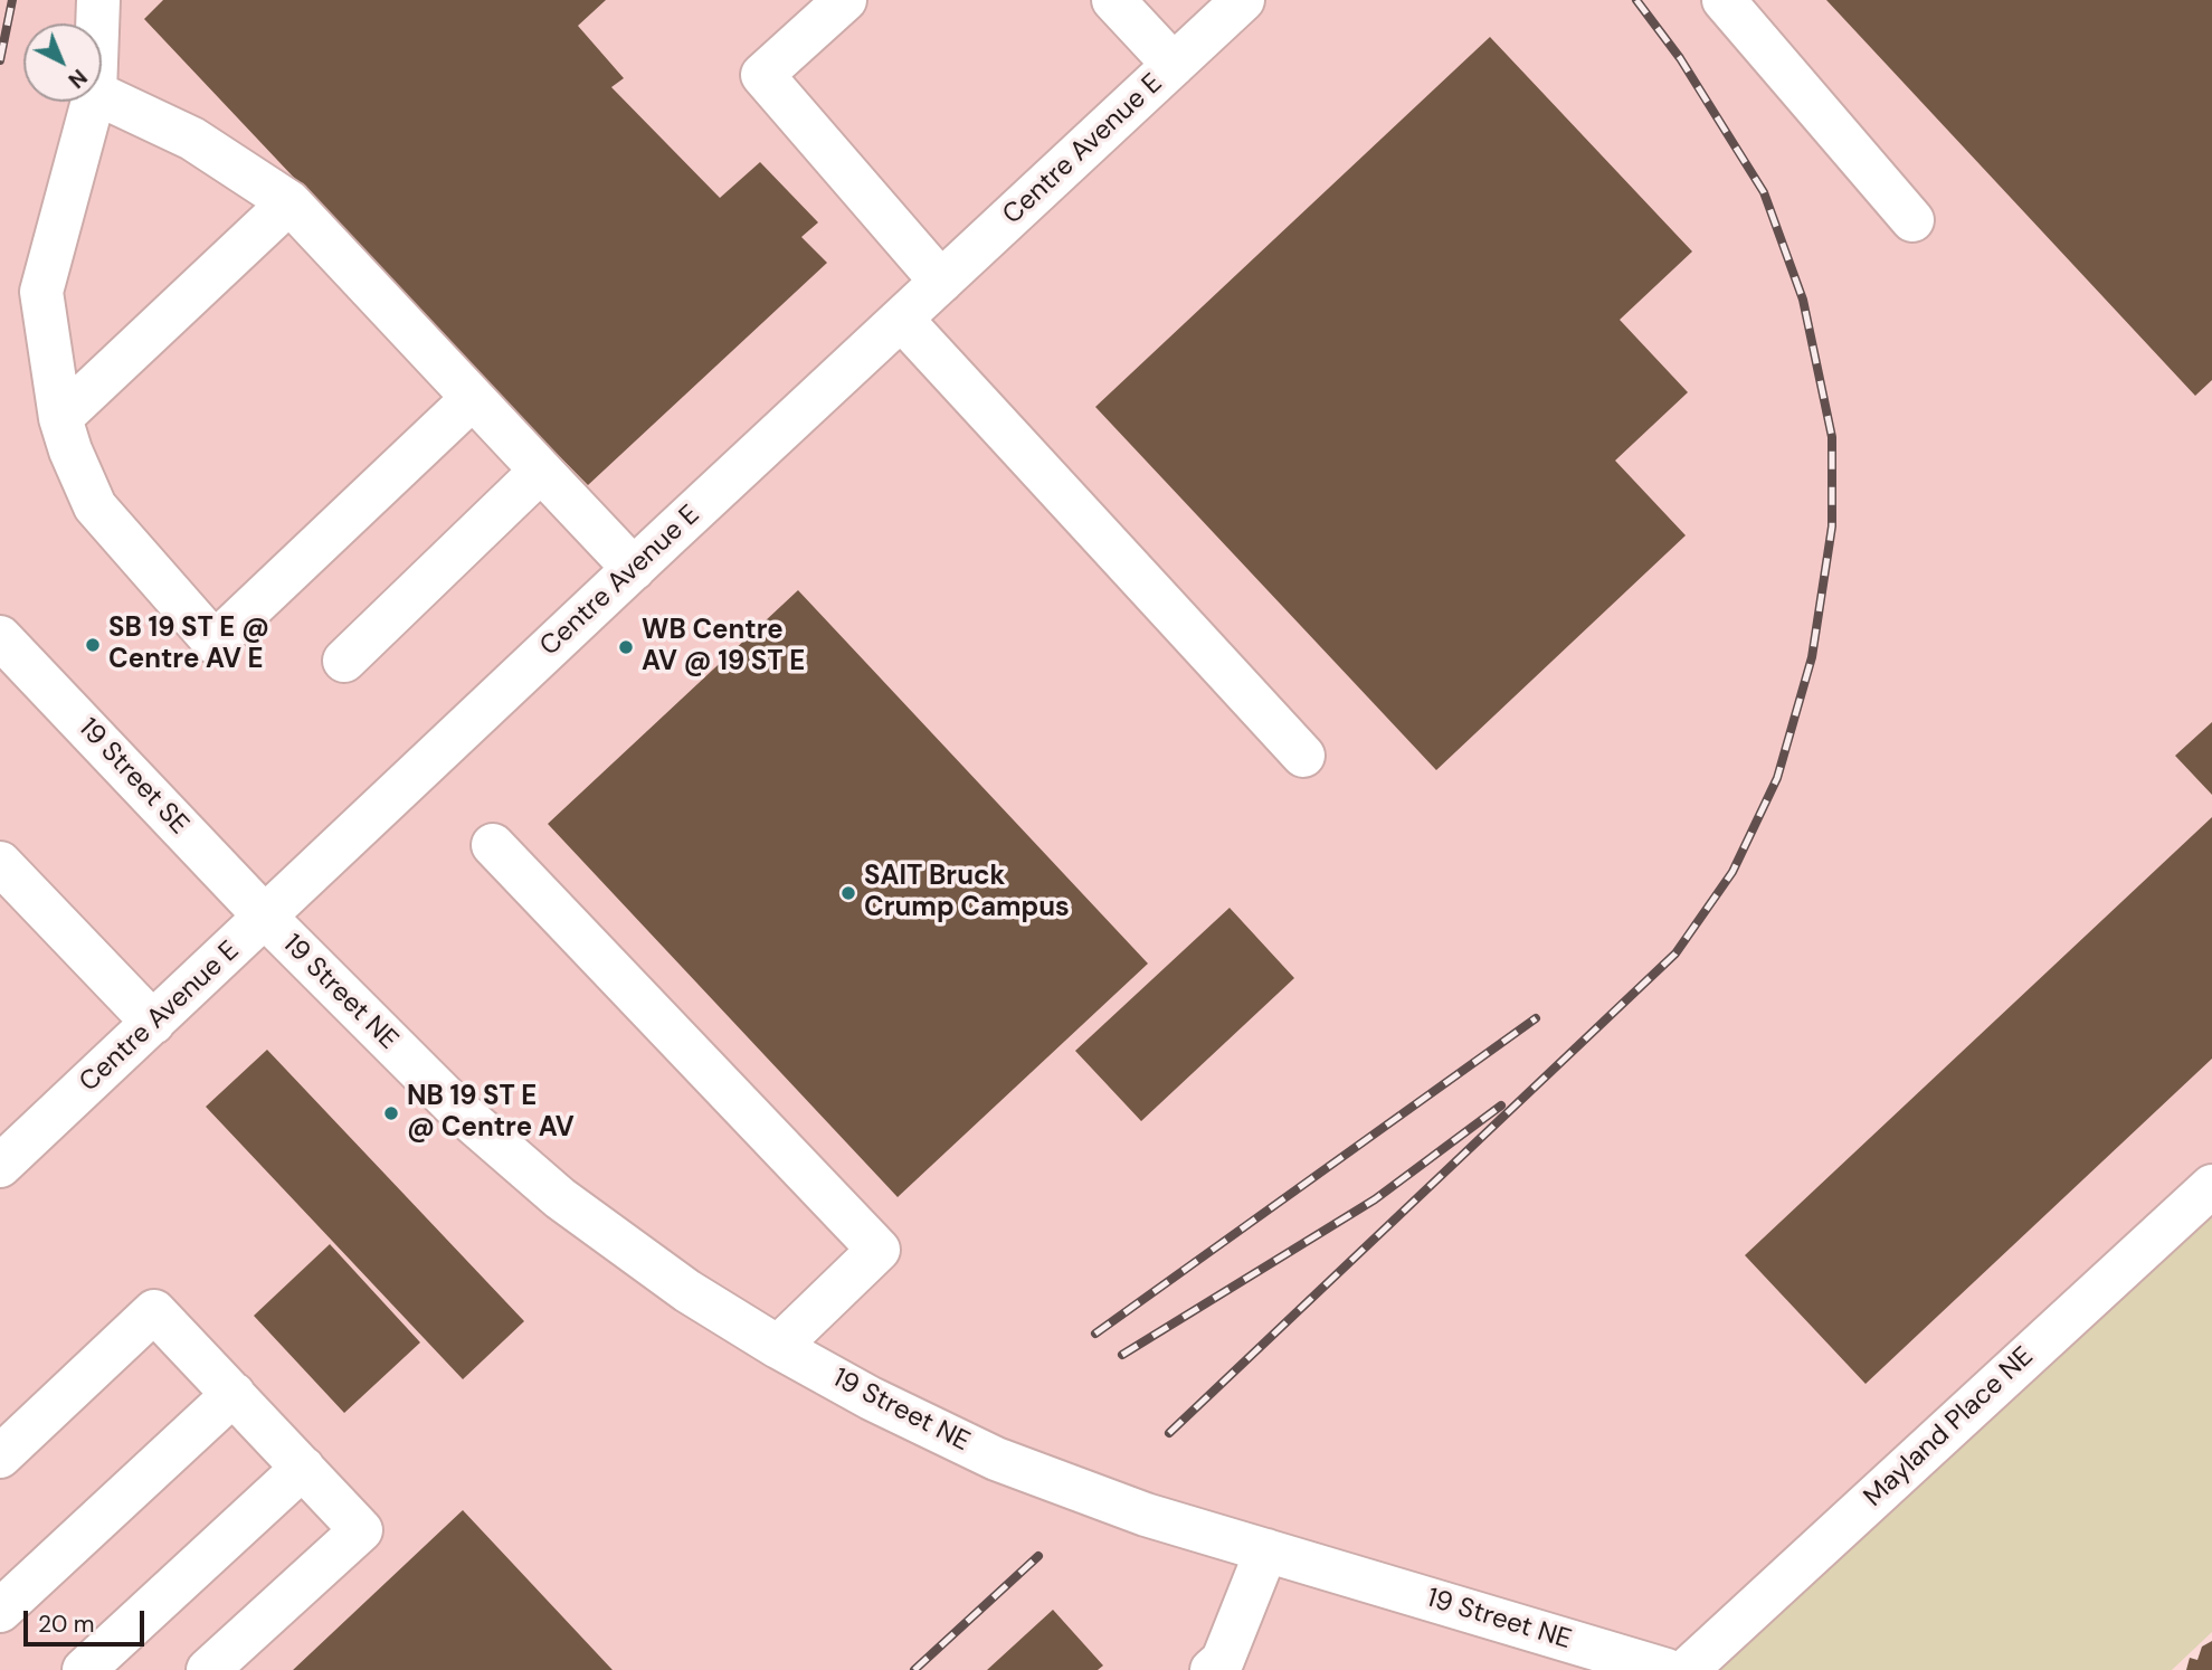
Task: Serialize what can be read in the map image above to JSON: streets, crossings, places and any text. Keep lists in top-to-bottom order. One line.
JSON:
{"streets":{"street":["Centre Avenue E","19 Street SE","19 Street NE","Mayland Place NE"]},"crossings":[["Centre Avenue E","19 Street SE"],["Centre Avenue E","19 Street NE"],["19 Street SE","19 Street NE"]],"places":["SB 19 ST E @ Centre AV E","WB Centre AV @ 19 ST E","SAIT Bruck Crump Campus","NB 19 ST E @ Centre AV"],"scale_bar":"20 m","north":"bottom right"}
